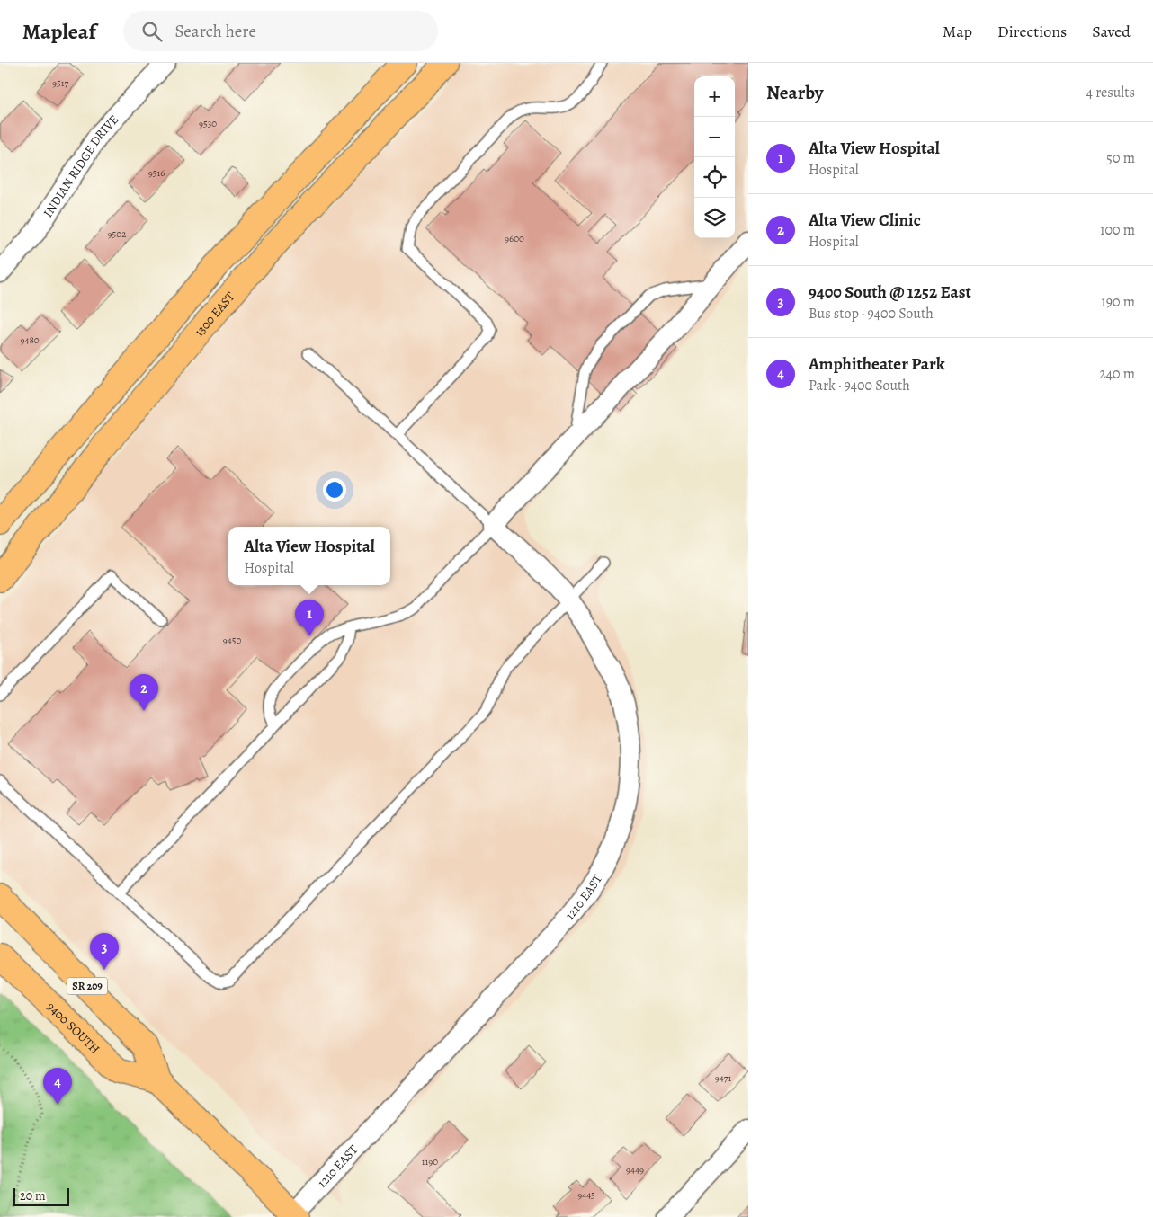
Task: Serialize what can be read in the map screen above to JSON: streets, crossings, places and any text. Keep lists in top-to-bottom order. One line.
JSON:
{"streets":{"main road":["1300 EAST","SR 209","9400 SOUTH"],"street":["INDIAN RIDGE DRIVE","1210 EAST"]},"crossings":[["1210 EAST","SR 209"],["SR 209","9400 SOUTH"]],"house_numbers":["9517","9530","9516","9502","9600","9480","9450","9471","1190","9449","9445"],"scale_bar":"20 m","page":{"header":"Mapleaf","search":"Search here","nav":["Map","Directions","Saved"],"heading":["Nearby","4 results"],"map_buttons":["+","−"],"list":[{"mark":"1","name":"Alta View Hospital","note":"Hospital","value":"50 m"},{"mark":"2","name":"Alta View Clinic","note":"Hospital","value":"100 m"},{"mark":"3","name":"9400 South @ 1252 East","note":"Bus stop · 9400 South","value":"190 m"},{"mark":"4","name":"Amphitheater Park","note":"Park · 9400 South","value":"240 m"}],"popup":["Alta View Hospital","Hospital"],"pins":["1","2","3","4"],"scale":"20 m"}}
